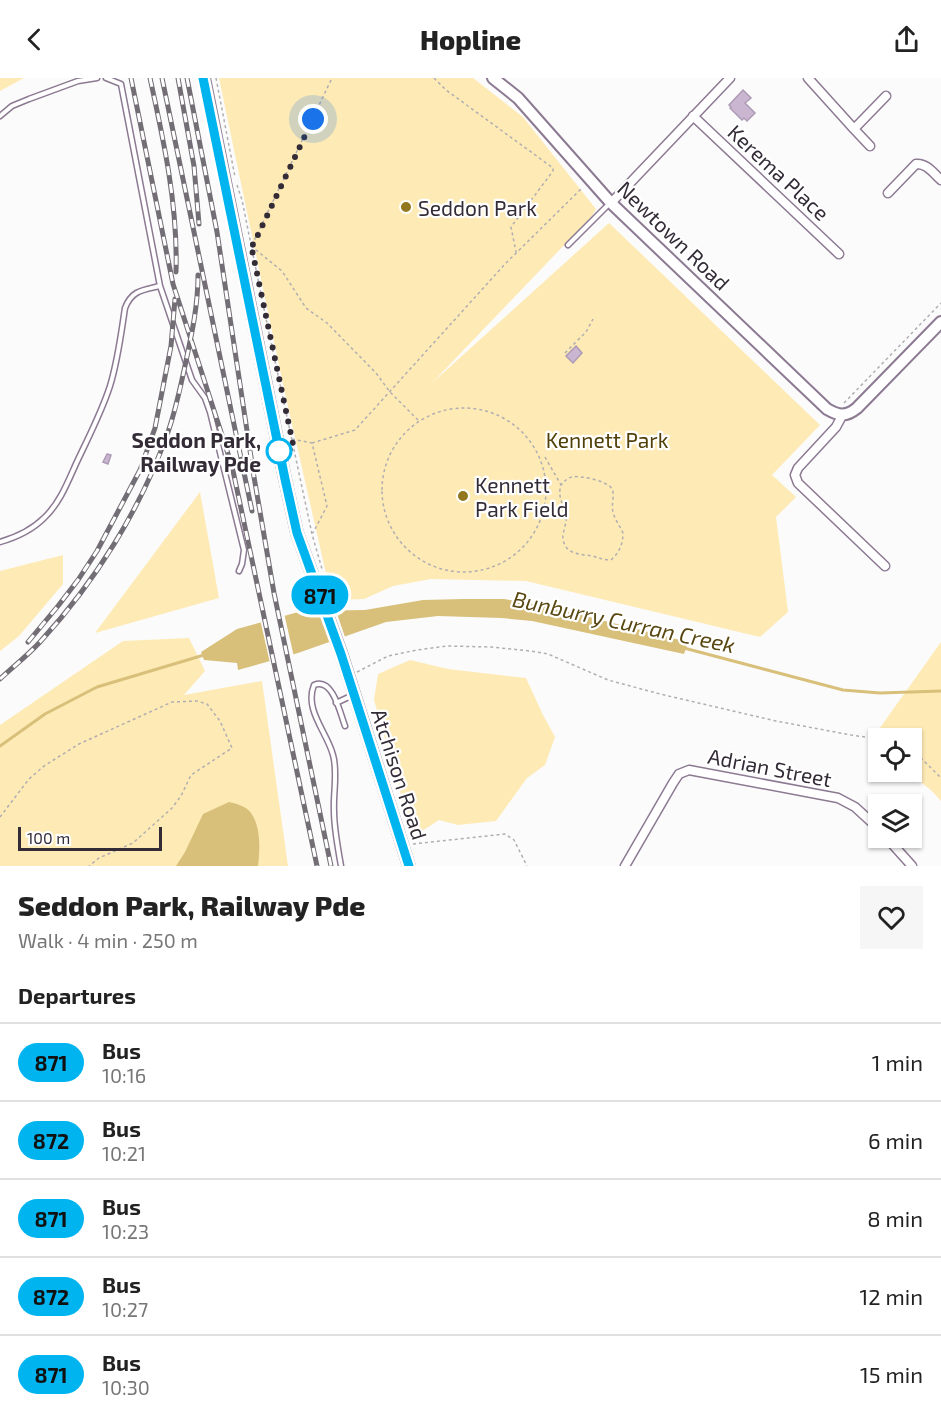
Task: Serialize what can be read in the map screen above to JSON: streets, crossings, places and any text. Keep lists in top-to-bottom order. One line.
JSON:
{"streets":{"street":["Kerema Place","Newtown Road","Adrian Street","Atchison Road"]},"water":["Bunburry Curran Creek"],"parks":["Kennett Park"],"places":["Seddon Park","Seddon Park, Railway Pde","Kennett Park Field"],"lines":["bus line 871"],"scale_bar":"100 m","page":{"header":"Hopline","on_map":"871","scale":"100 m","heading":[["Seddon Park, Railway Pde","Walk · 4 min · 250 m"],"Departures"],"list":[{"mark":"871","name":"Bus","note":"10:16","value":"1 min"},{"mark":"872","name":"Bus","note":"10:21","value":"6 min"},{"mark":"871","name":"Bus","note":"10:23","value":"8 min"},{"mark":"872","name":"Bus","note":"10:27","value":"12 min"},{"mark":"871","name":"Bus","note":"10:30","value":"15 min"}]}}
